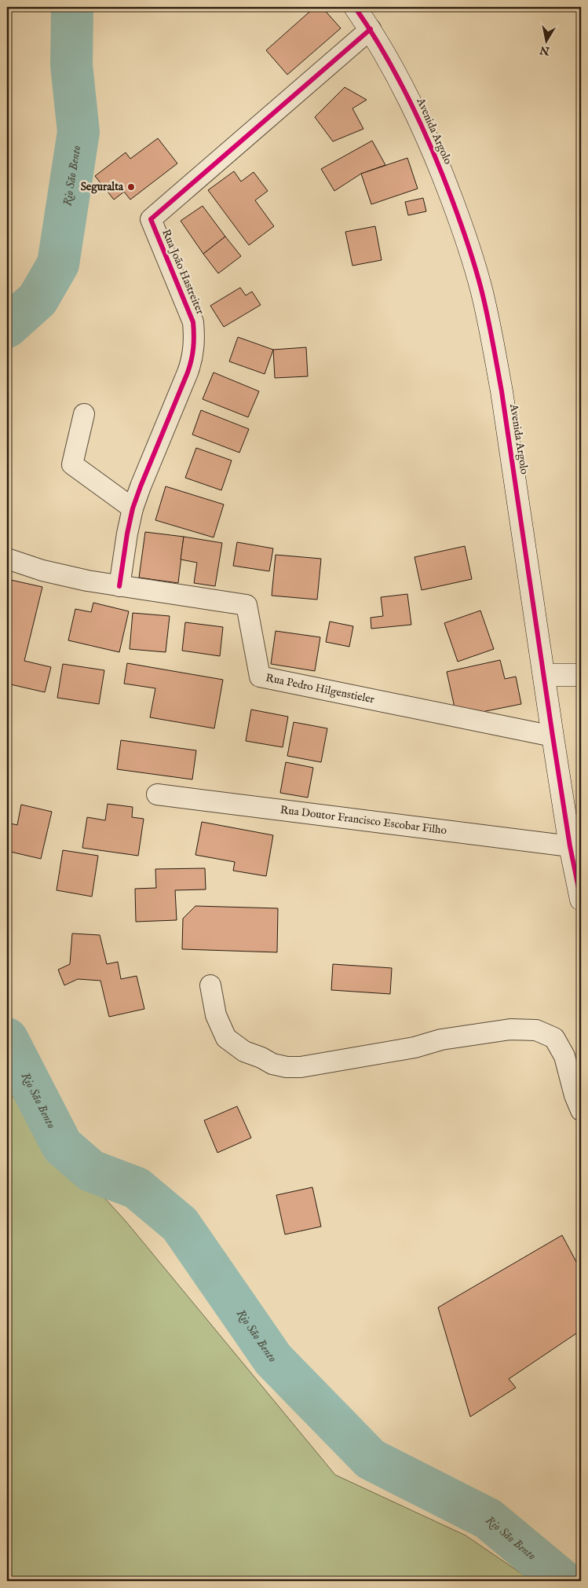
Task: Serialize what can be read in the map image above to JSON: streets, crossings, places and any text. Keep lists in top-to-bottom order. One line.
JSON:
{"streets":{"main road":["Avenida Argolo"],"street":["Rua João Hastreiter","Rua Pedro Hilgenstieler","Rua Doutor Francisco Escobar Filho"]},"crossings":[["Avenida Argolo","Rua João Hastreiter"],["Avenida Argolo","Rua Pedro Hilgenstieler"],["Avenida Argolo","Rua Doutor Francisco Escobar Filho"],["Rua João Hastreiter","Rua Pedro Hilgenstieler"]],"water":["Rio São Bento"],"places":["Seguralta"],"north":"bottom"}
